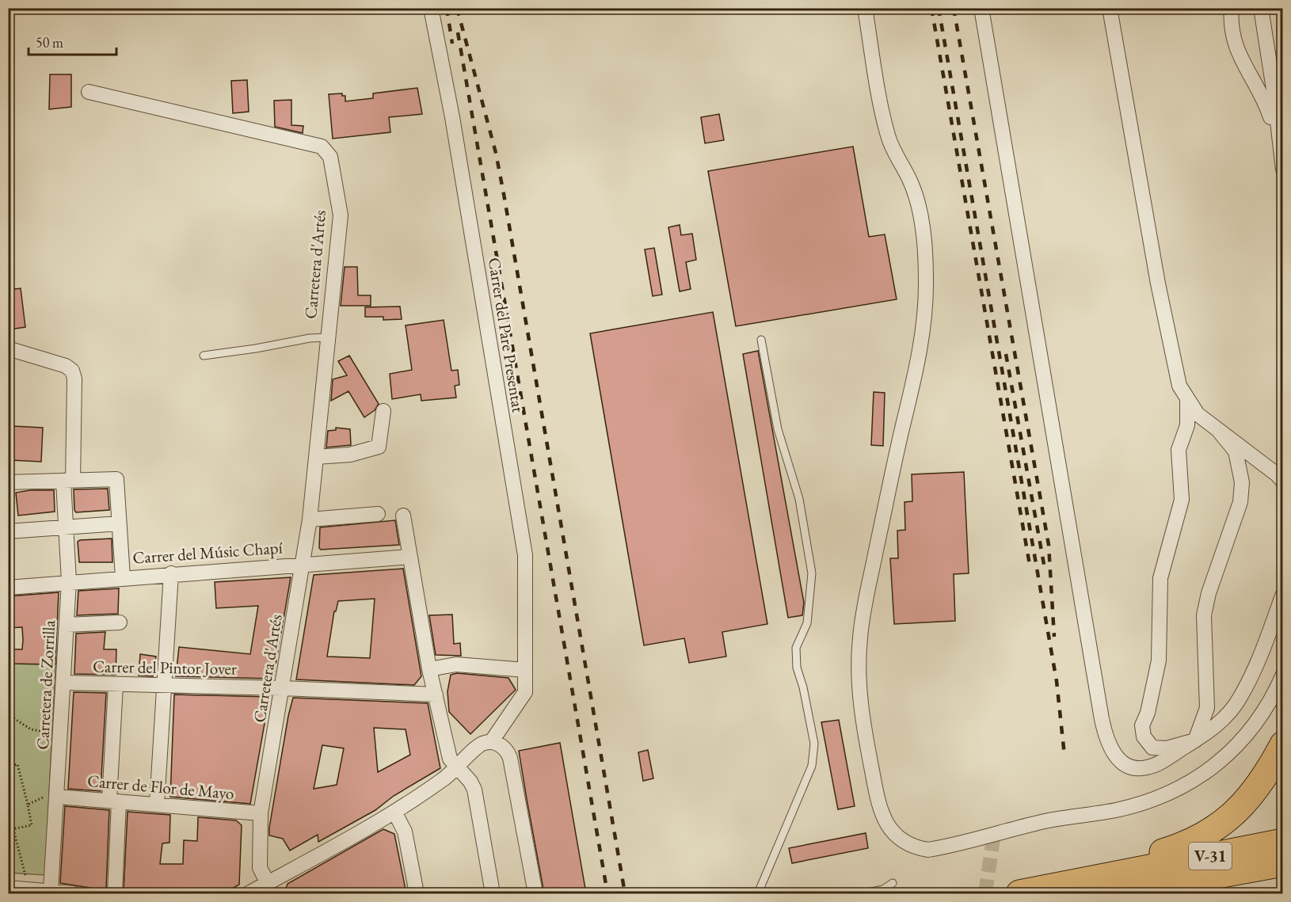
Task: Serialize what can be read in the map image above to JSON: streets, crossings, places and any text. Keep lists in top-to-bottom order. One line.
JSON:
{"streets":{"highway":["V-31"],"street":["Carretera d'Artés","Carrer del Pare Presentat","Carrer del Músic Chapí","Carrer del Pintor Jover","Carretera de Zorrilla","Carrer de Flor de Mayo"]},"crossings":[["Carretera d'Artés","Carrer del Pare Presentat"],["Carretera d'Artés","Carrer del Músic Chapí"],["Carretera d'Artés","Carrer del Pintor Jover"],["Carretera d'Artés","Carrer de Flor de Mayo"],["Carrer del Músic Chapí","Carretera de Zorrilla"],["Carrer del Pintor Jover","Carretera de Zorrilla"],["Carretera de Zorrilla","Carrer de Flor de Mayo"]],"scale_bar":"50 m"}
